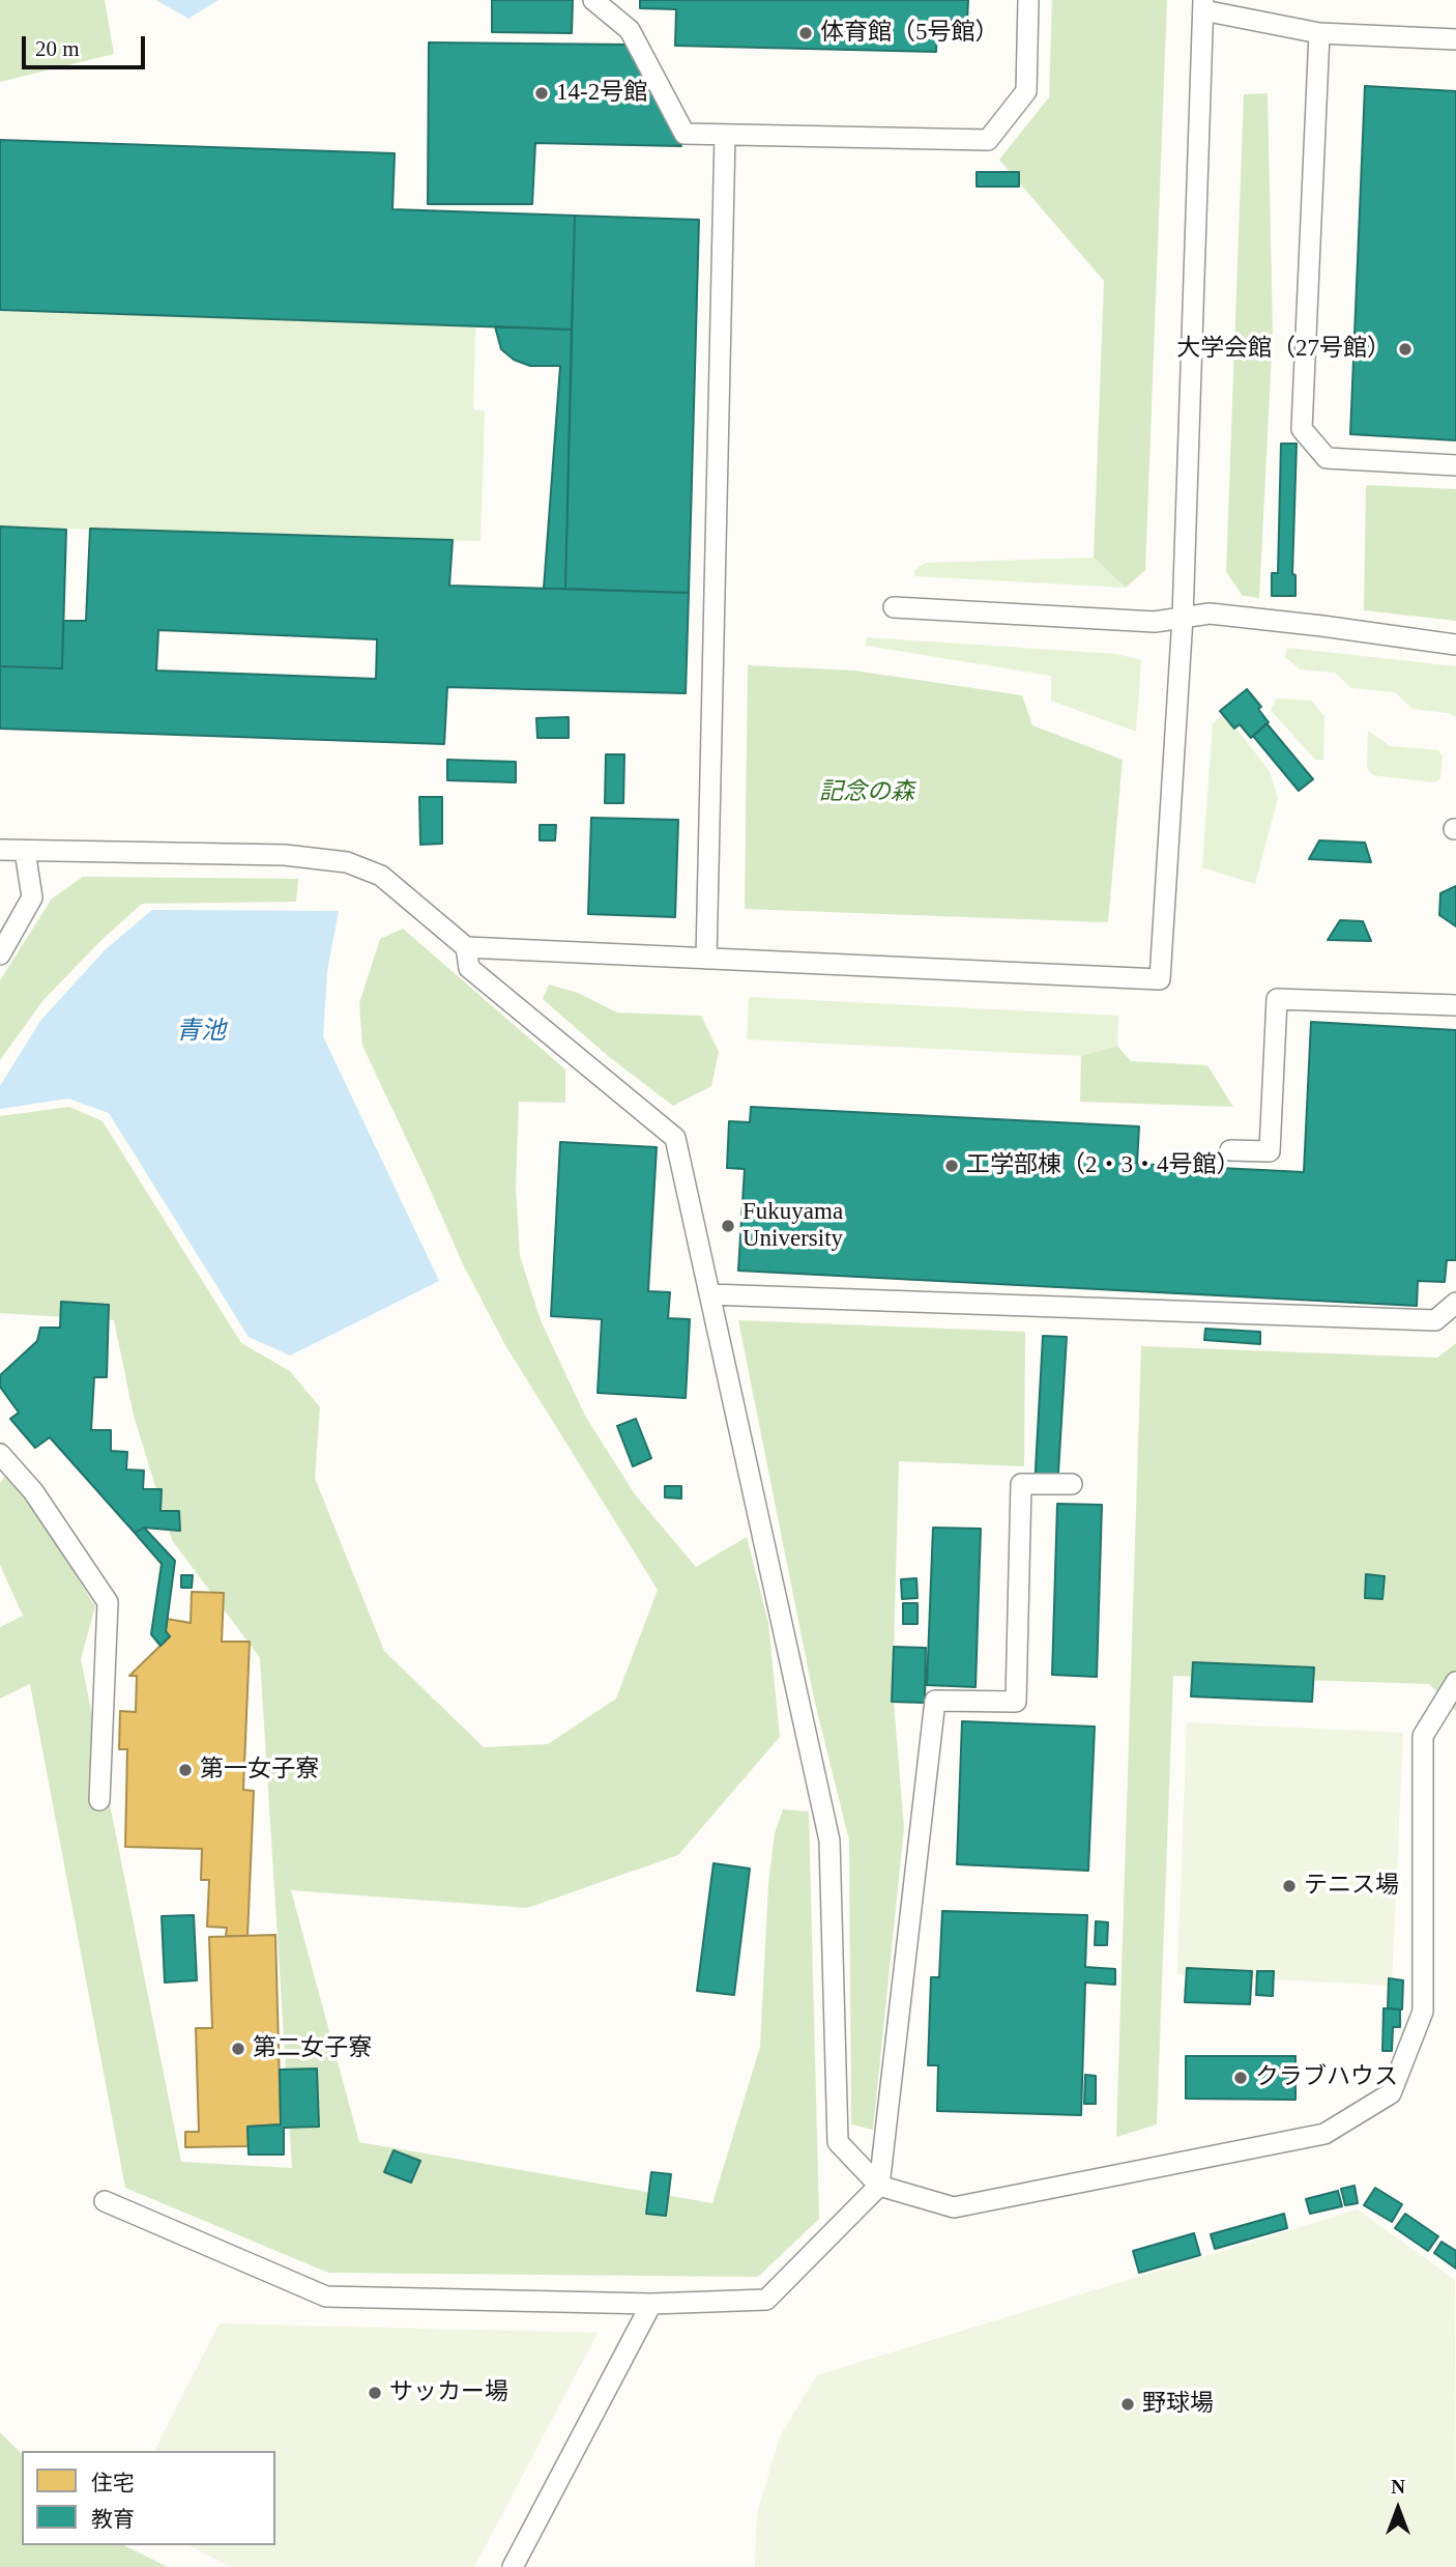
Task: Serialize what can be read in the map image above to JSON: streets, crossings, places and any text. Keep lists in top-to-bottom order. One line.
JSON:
{"water":["青池"],"parks":["記念の森"],"places":["体育館（5号館）","14-2号館","大学会館（27号館）","工学部棟（2・3・4号館）","Fukuyama University","第一女子寮","テニス場","第二女子寮","クラブハウス","サッカー場","野球場"],"legend":["住宅","教育"],"scale_bar":"20 m","north":"top"}
